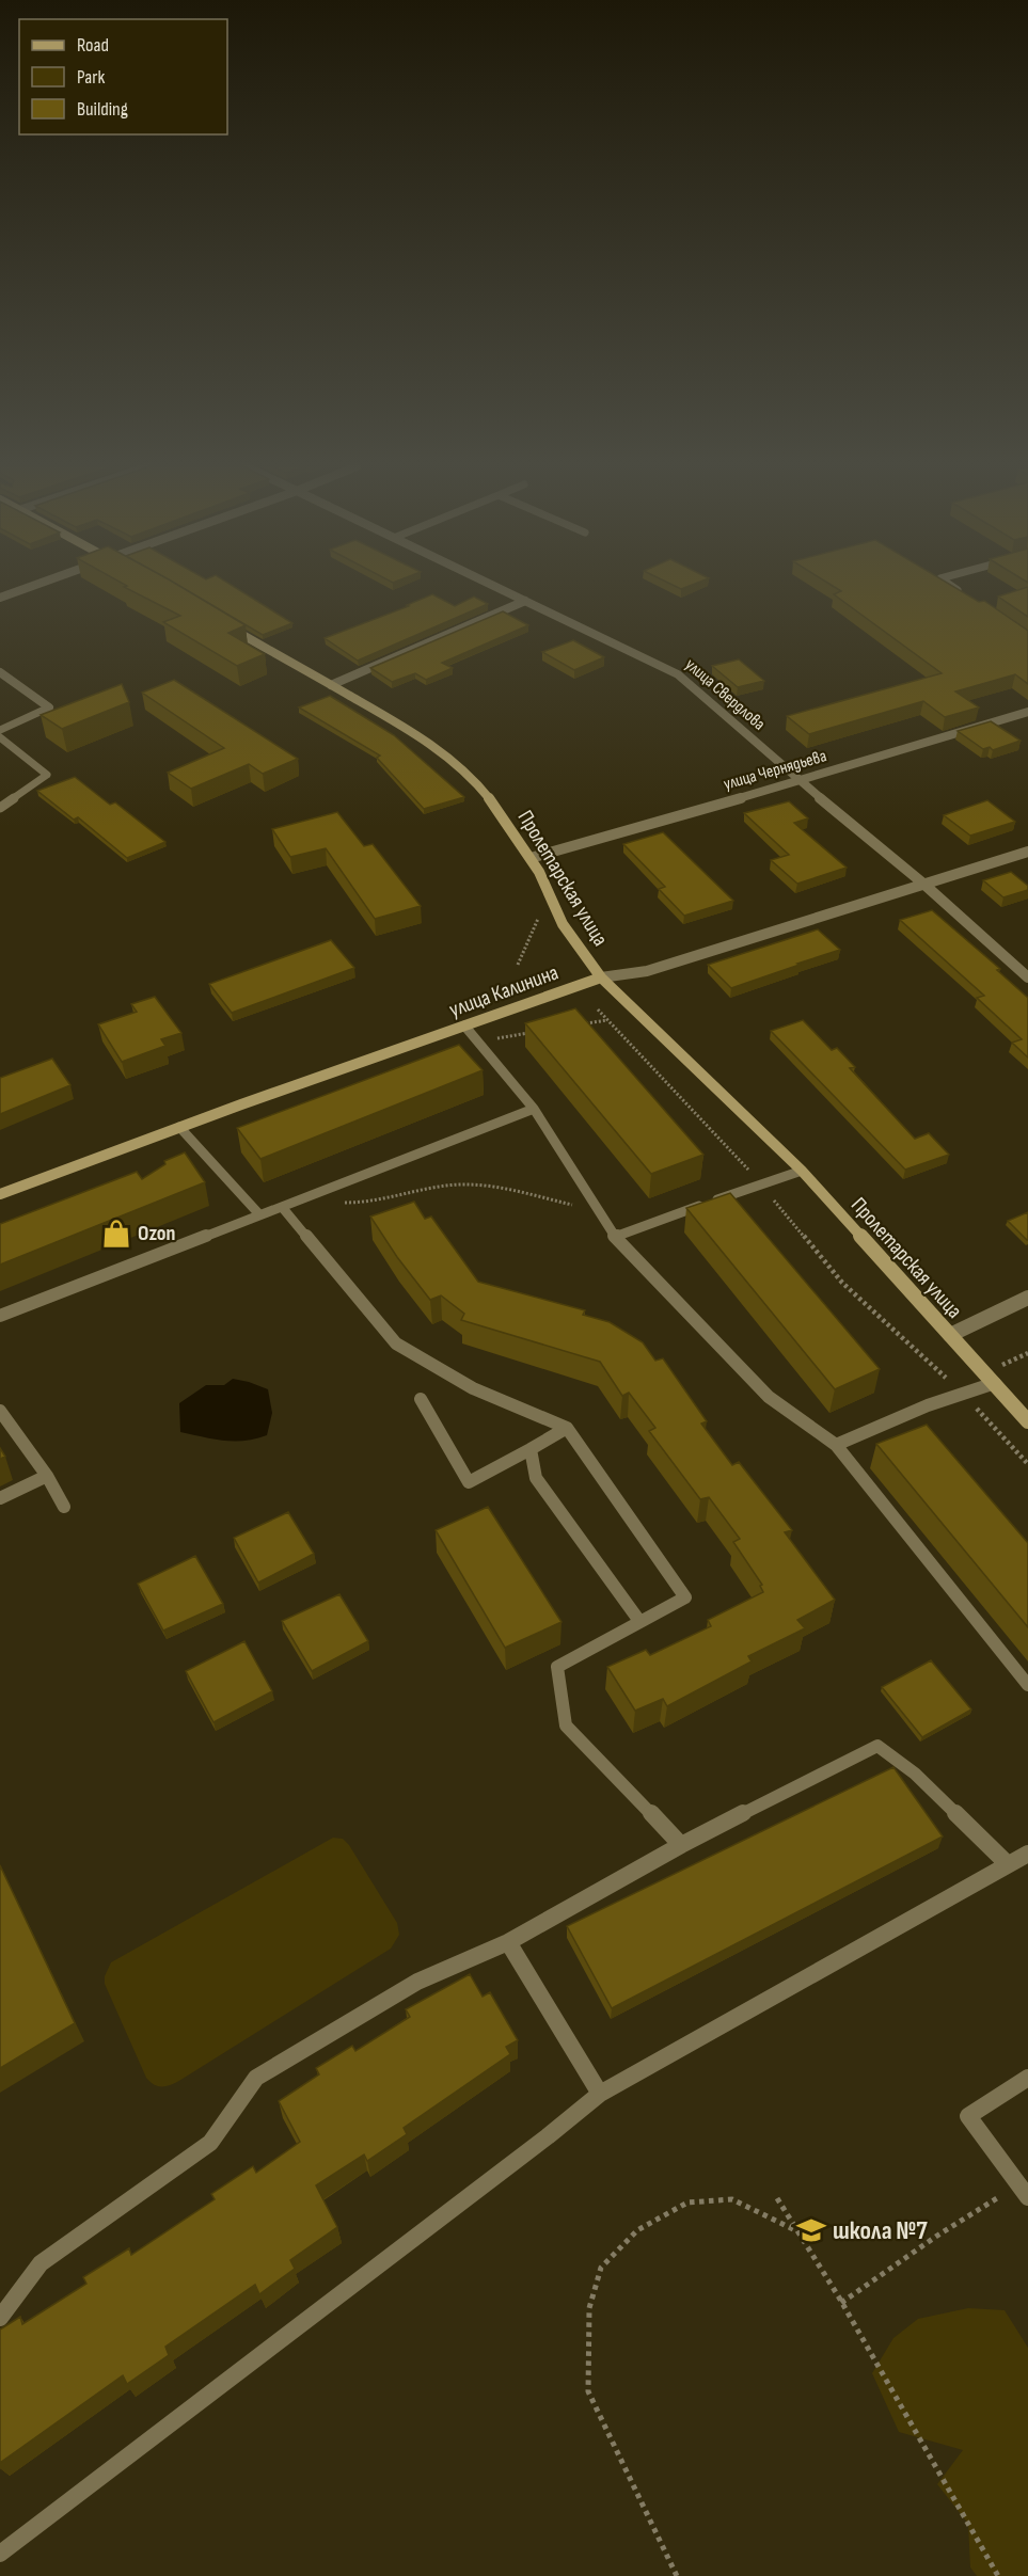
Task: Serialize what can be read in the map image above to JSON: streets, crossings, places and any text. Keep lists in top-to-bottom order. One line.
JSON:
{"streets":{"street":["улица Свердлова","улица Чернядьева","Пролетарская улица","улица Калинина"]},"crossings":[["улица Свердлова","улица Чернядьева"],["улица Свердлова","улица Калинина"],["улица Чернядьева","Пролетарская улица"],["Пролетарская улица","улица Калинина"]],"places":{"shop":["Ozon"],"school or university":["школа №7"]},"legend":["Road","Park","Building"]}
